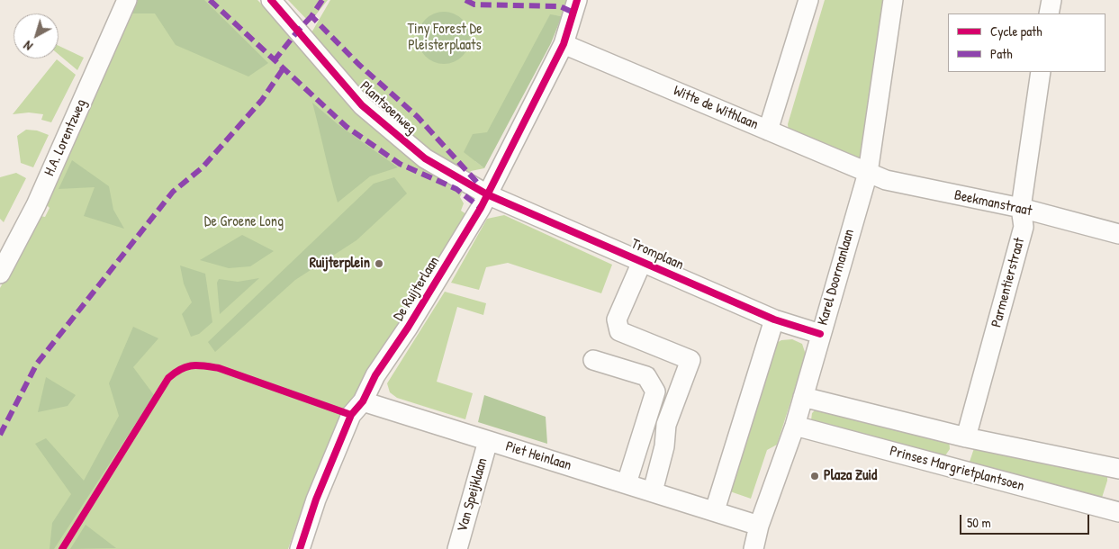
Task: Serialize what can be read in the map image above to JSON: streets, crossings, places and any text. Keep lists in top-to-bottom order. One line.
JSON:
{"streets":{"street":["Plantsoenweg","Witte de Withlaan","H.A. Lorentzweg","Beekmanstraat","Tromplaan","Karel Doormanlaan","Parmentierstraat","De Ruijterlaan","Piet Heinlaan","Prinses Margrietplantsoen","Van Speijklaan"]},"crossings":[["Plantsoenweg","Tromplaan"],["Plantsoenweg","De Ruijterlaan"],["Witte de Withlaan","Beekmanstraat"],["Witte de Withlaan","Karel Doormanlaan"],["Witte de Withlaan","De Ruijterlaan"],["Beekmanstraat","Karel Doormanlaan"],["Beekmanstraat","Parmentierstraat"],["Tromplaan","Karel Doormanlaan"],["Tromplaan","De Ruijterlaan"],["Karel Doormanlaan","Piet Heinlaan"],["Karel Doormanlaan","Prinses Margrietplantsoen"],["De Ruijterlaan","Piet Heinlaan"],["Piet Heinlaan","Van Speijklaan"]],"parks":["Tiny Forest De Pleisterplaats","De Groene Long"],"places":["Ruijterplein","Plaza Zuid"],"legend":["Cycle path","Path"],"scale_bar":"50 m","north":"bottom left"}
